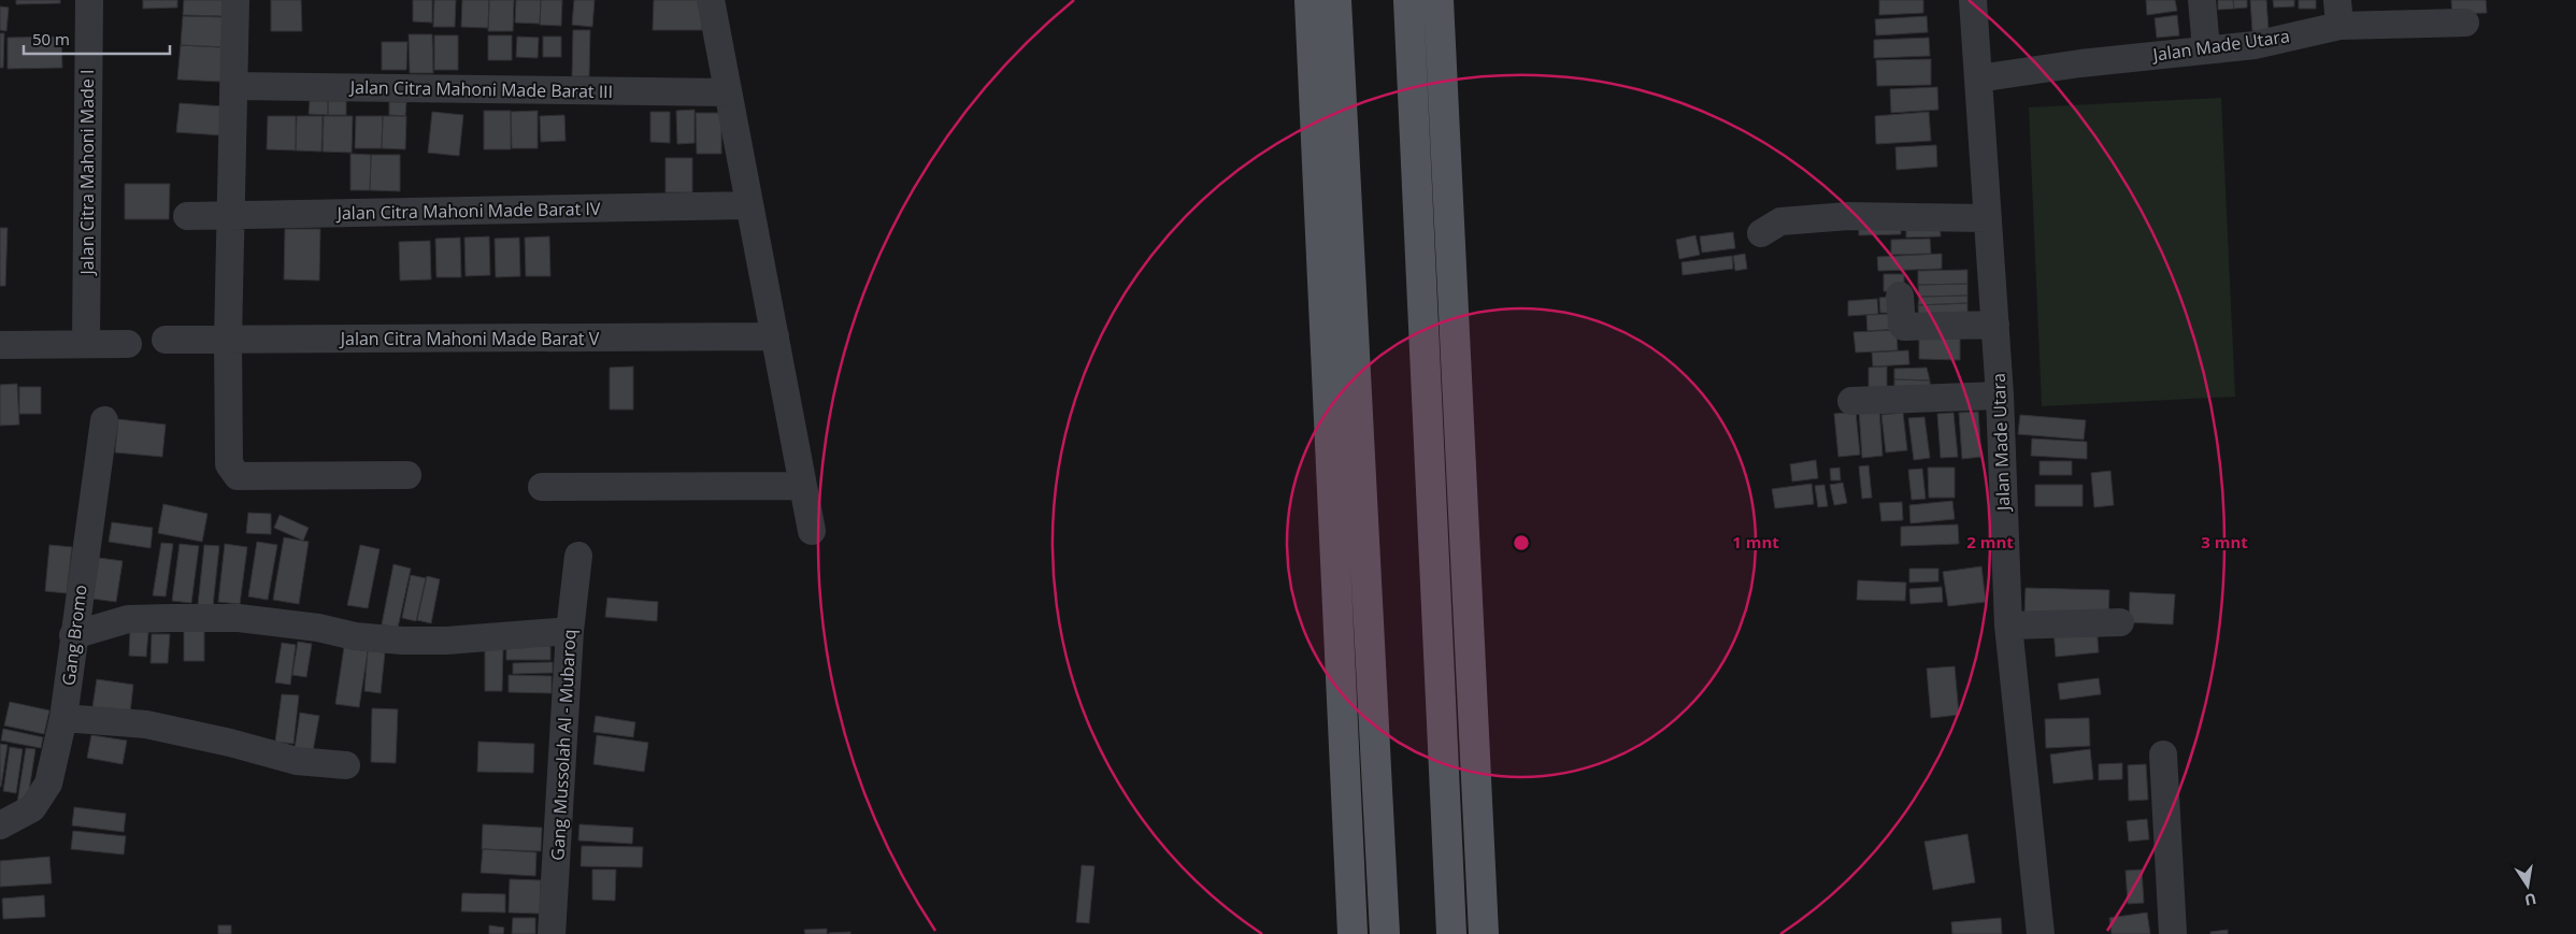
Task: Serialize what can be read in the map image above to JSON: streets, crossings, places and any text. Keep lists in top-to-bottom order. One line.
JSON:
{"streets":{"street":["Jalan Made Utara","Jalan Citra Mahoni Made Barat III","Jalan Citra Mahoni Made I","Jalan Citra Mahoni Made Barat IV","Jalan Citra Mahoni Made Barat V","Gang Bromo","Gang Mussolah Al - Mubaroq"]},"scale_bar":"50 m","north":"bottom","rings":["1 mnt","2 mnt","3 mnt"]}
